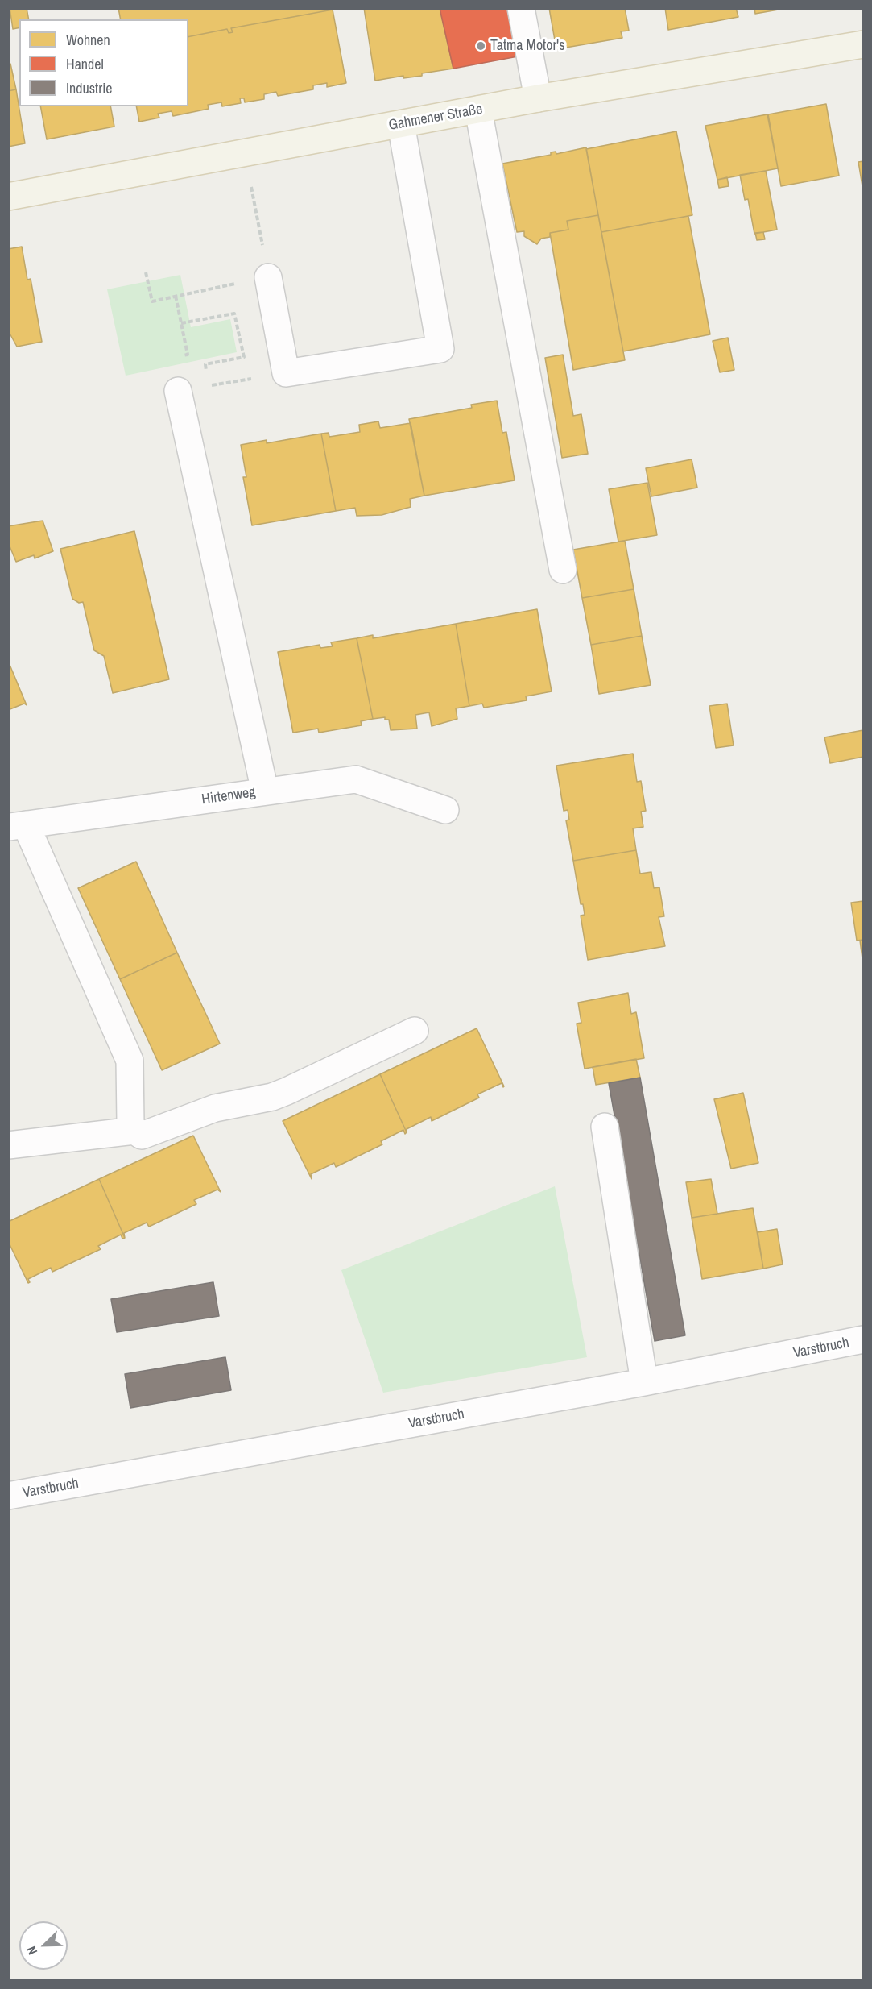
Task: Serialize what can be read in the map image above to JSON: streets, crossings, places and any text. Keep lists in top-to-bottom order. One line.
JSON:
{"streets":{"main road":["Gahmener Straße"],"street":["Hirtenweg","Varstbruch"]},"places":["Tatma Motor's"],"legend":["Wohnen","Handel","Industrie"],"north":"bottom left"}
